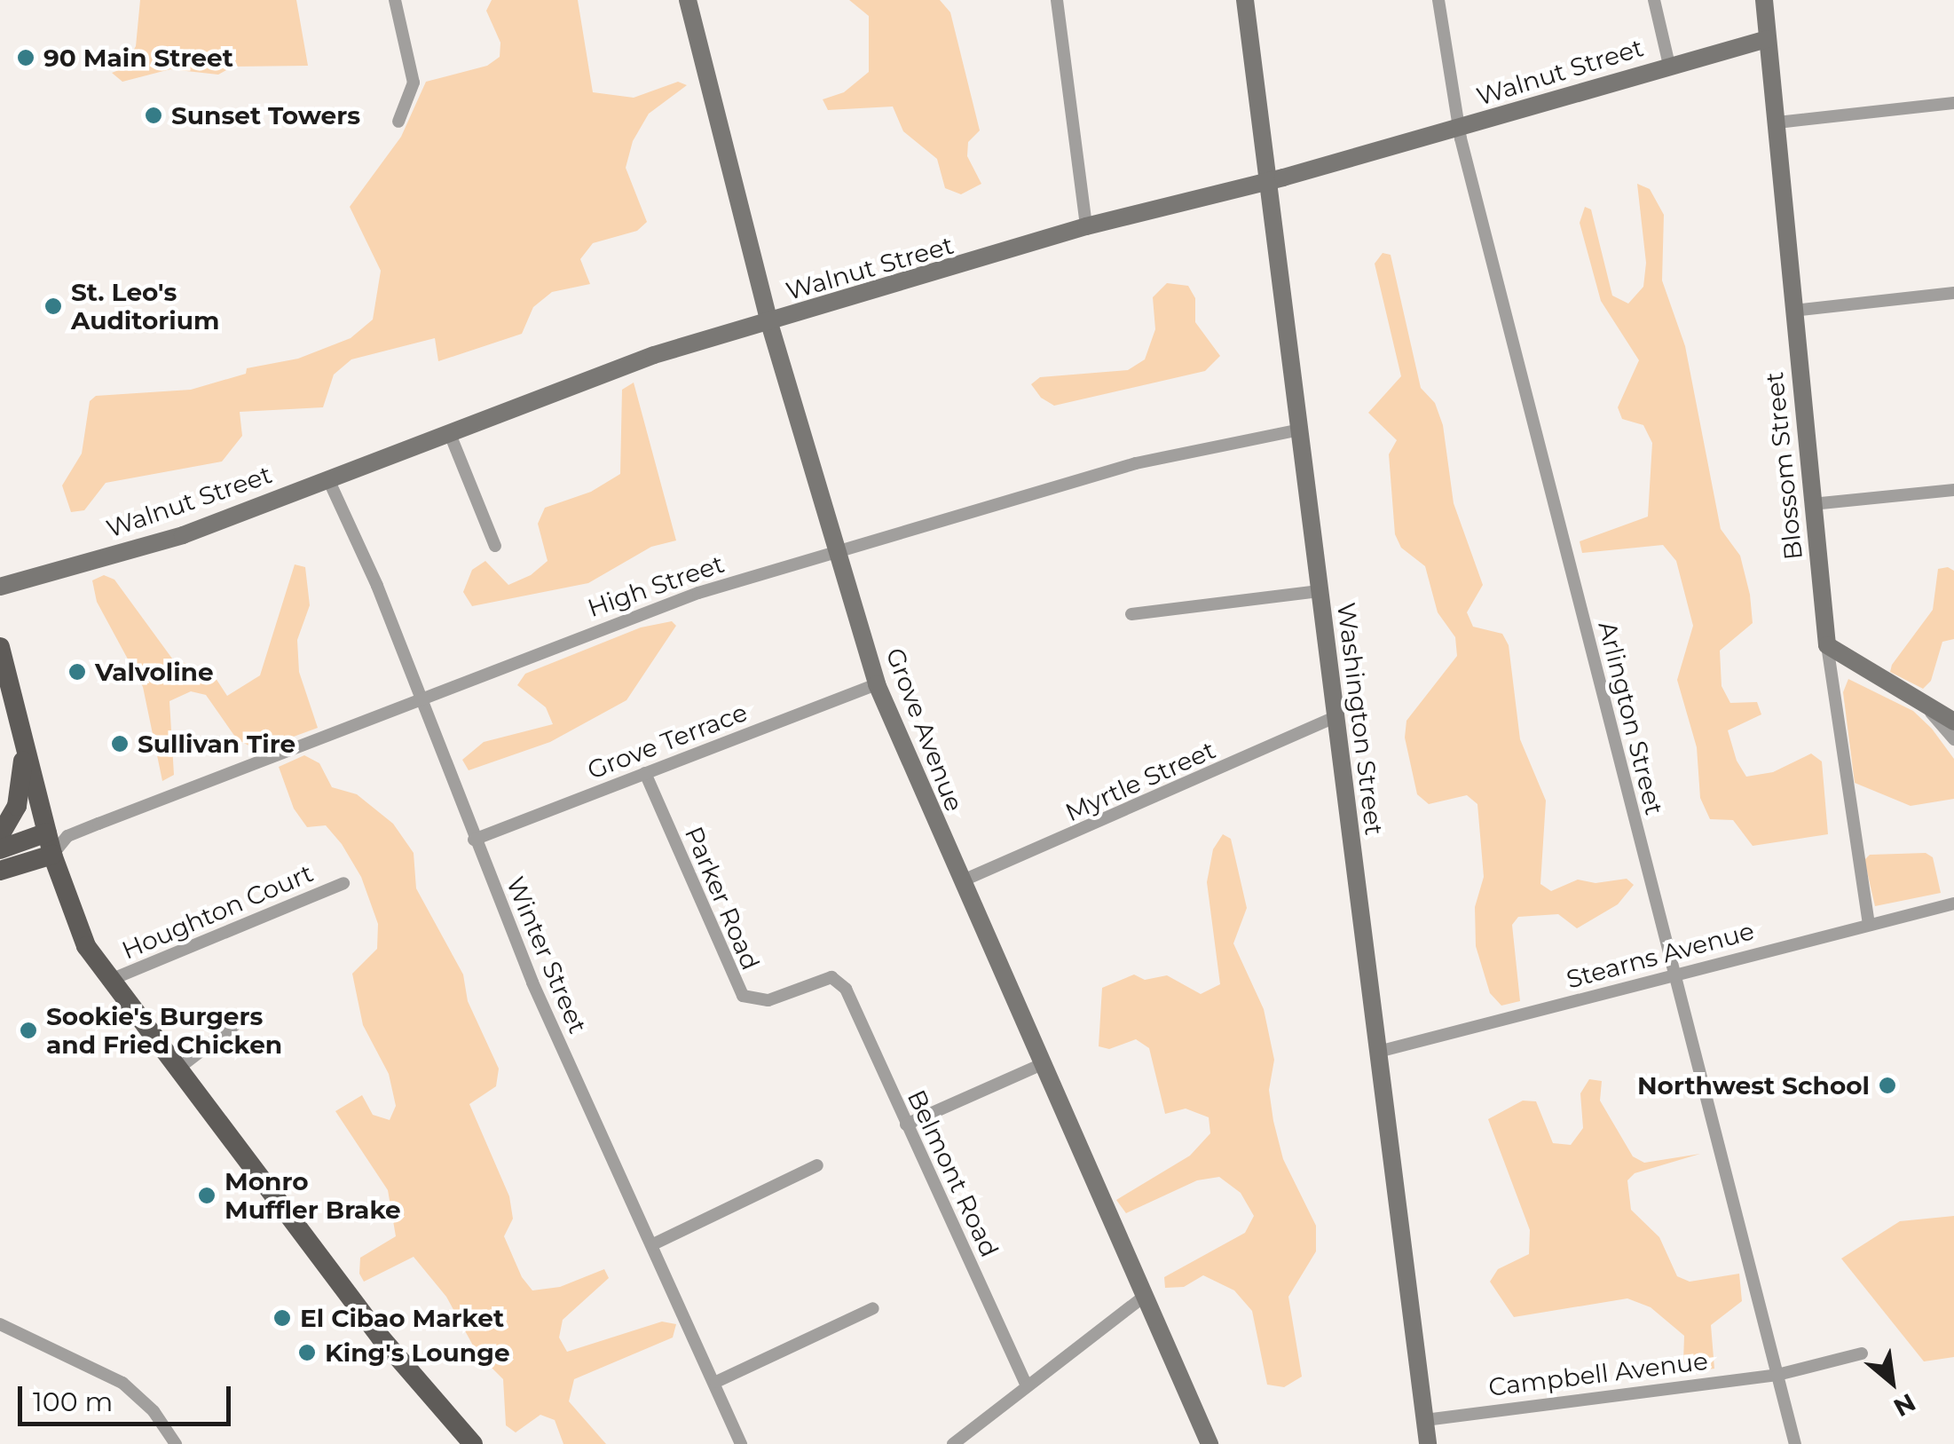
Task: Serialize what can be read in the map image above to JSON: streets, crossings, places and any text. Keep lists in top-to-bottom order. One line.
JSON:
{"streets":{"street":["Walnut Street","Blossom Street","High Street","Arlington Street","Washington Street","Grove Avenue","Grove Terrace","Myrtle Street","Parker Road","Houghton Court","Winter Street","Stearns Avenue","Belmont Road","Campbell Avenue"]},"crossings":[["Walnut Street","Blossom Street"],["Walnut Street","Arlington Street"],["Walnut Street","Washington Street"],["Walnut Street","Grove Avenue"],["Walnut Street","Winter Street"],["Blossom Street","Stearns Avenue"],["High Street","Washington Street"],["High Street","Grove Avenue"],["High Street","Winter Street"],["Arlington Street","Stearns Avenue"],["Arlington Street","Campbell Avenue"],["Washington Street","Myrtle Street"],["Washington Street","Stearns Avenue"],["Washington Street","Campbell Avenue"],["Grove Avenue","Grove Terrace"],["Grove Avenue","Myrtle Street"],["Grove Terrace","Parker Road"],["Grove Terrace","Winter Street"],["Parker Road","Belmont Road"]],"places":["90 Main Street","Sunset Towers","St. Leo's Auditorium","Valvoline","Sullivan Tire","Sookie's Burgers and Fried Chicken","Northwest School","Monro Muffler Brake","El Cibao Market","King's Lounge"],"scale_bar":"100 m","north":"bottom right"}
